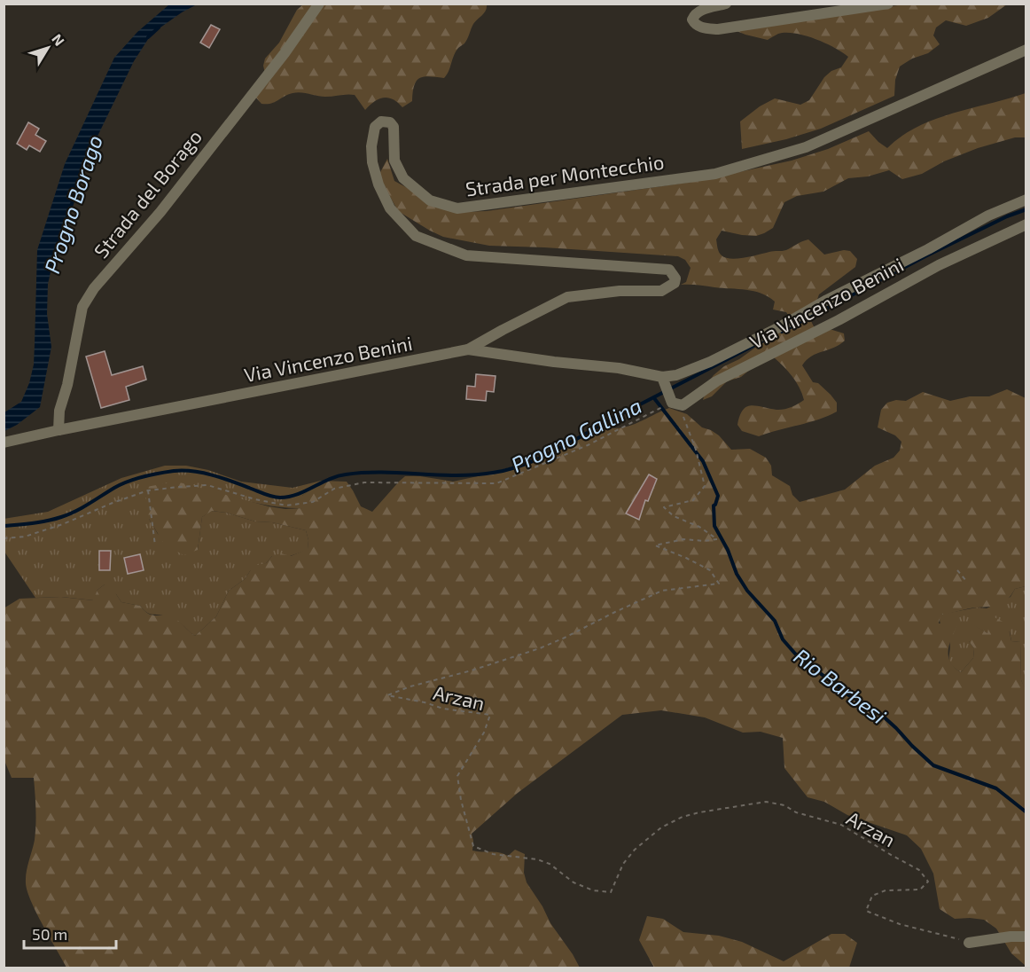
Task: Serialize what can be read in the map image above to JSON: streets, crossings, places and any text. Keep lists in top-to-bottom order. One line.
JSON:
{"streets":{"street":["Strada per Montecchio","Strada del Borago","Via Vincenzo Benini"],"path":["Arzan"]},"crossings":[["Strada per Montecchio","Via Vincenzo Benini"],["Strada del Borago","Via Vincenzo Benini"],["Via Vincenzo Benini","Arzan"]],"water":["Progno Borago","Progno Gallina","Rio Barbesi"],"scale_bar":"50 m","north":"top right"}
